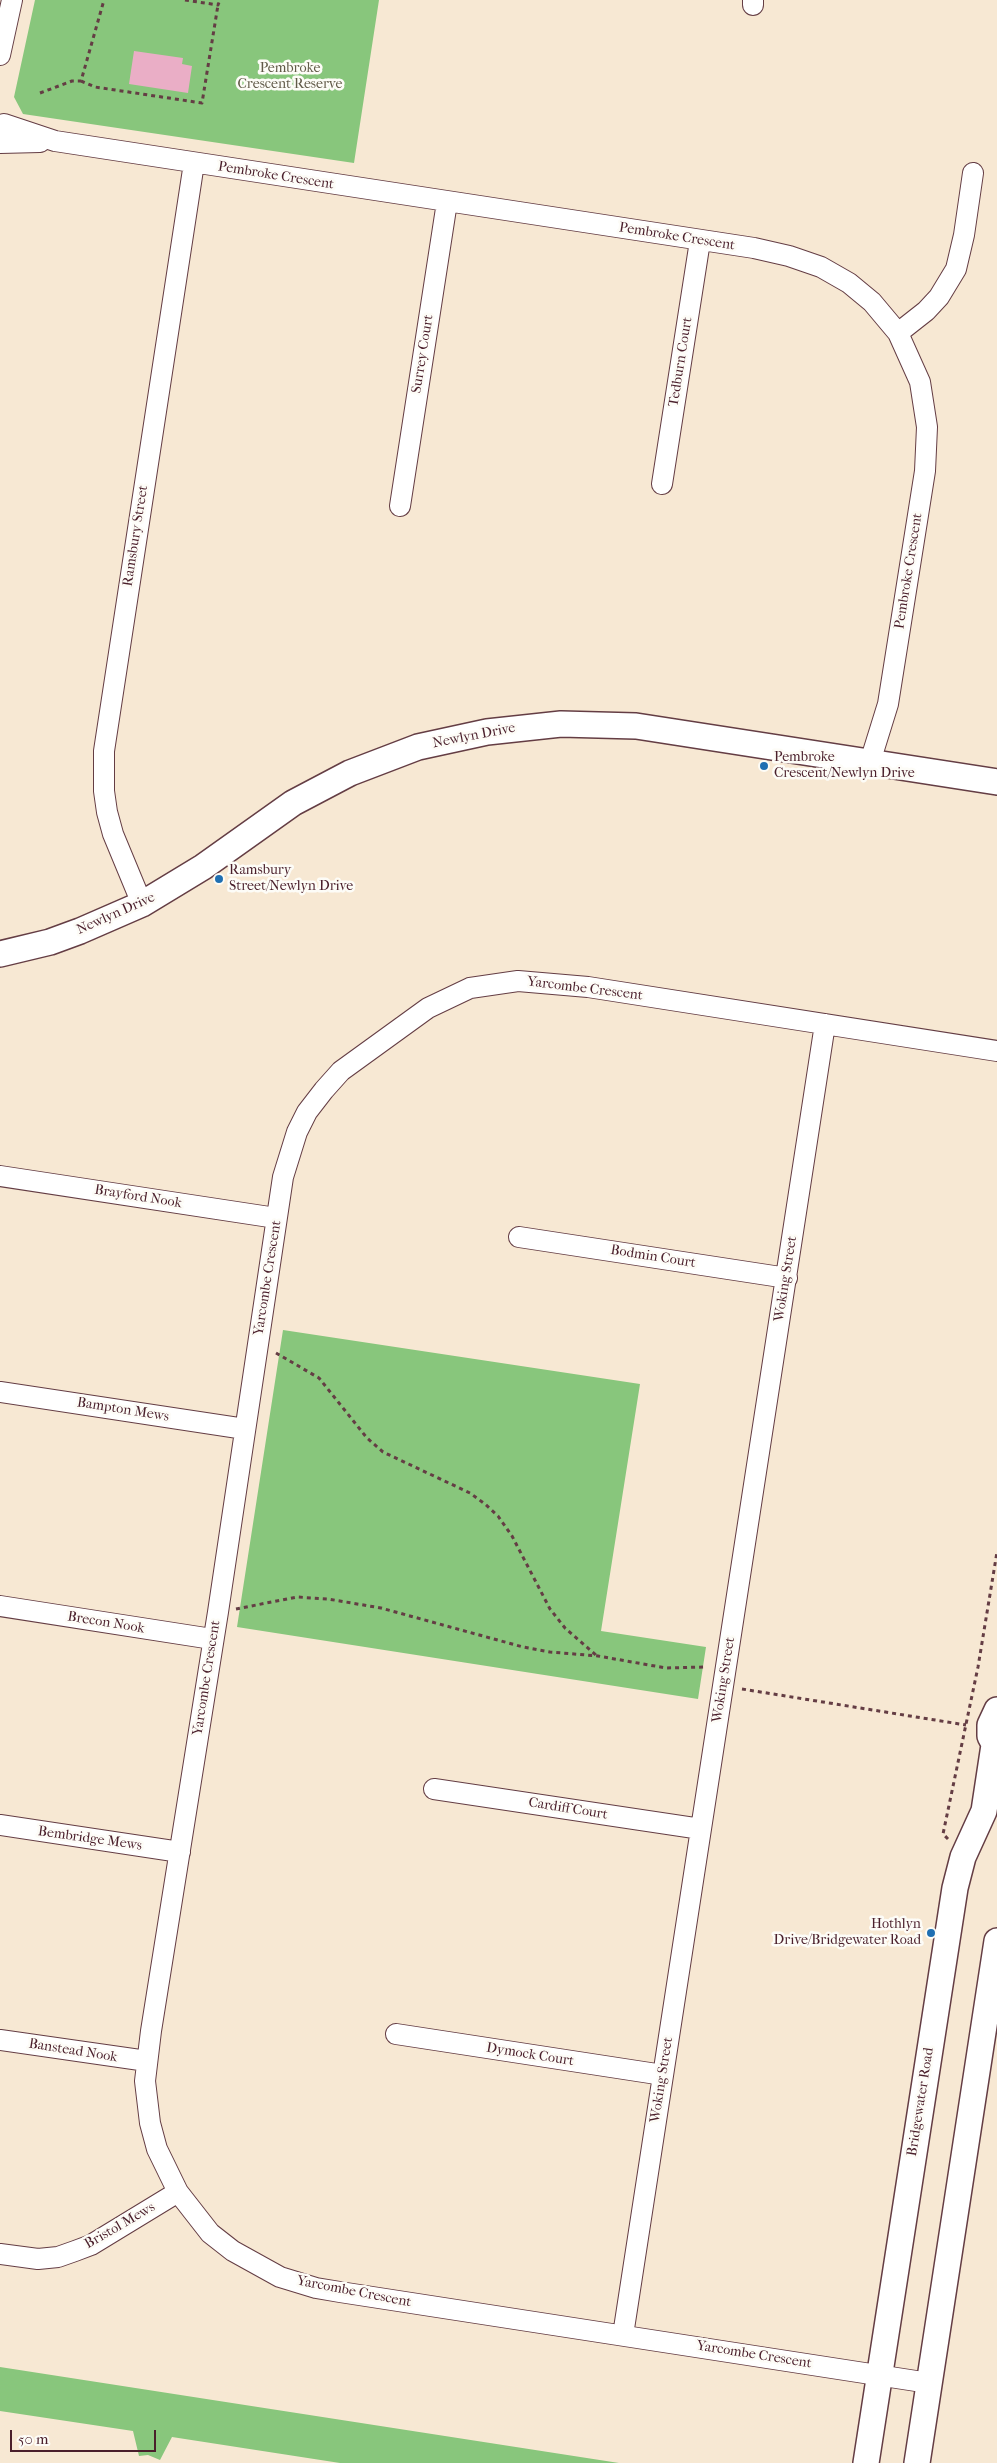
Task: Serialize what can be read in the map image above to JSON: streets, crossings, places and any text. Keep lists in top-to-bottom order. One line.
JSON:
{"streets":{"street":["Pembroke Crescent","Surrey Court","Tedburn Court","Ramsbury Street","Newlyn Drive","Yarcombe Crescent","Brayford Nook","Bodmin Court","Woking Street","Bampton Mews","Brecon Nook","Cardiff Court","Bembridge Mews","Banstead Nook","Dymock Court","Bridgewater Road","Bristol Mews"]},"crossings":[["Pembroke Crescent","Surrey Court"],["Pembroke Crescent","Tedburn Court"],["Pembroke Crescent","Ramsbury Street"],["Pembroke Crescent","Newlyn Drive"],["Ramsbury Street","Newlyn Drive"],["Yarcombe Crescent","Brayford Nook"],["Yarcombe Crescent","Woking Street"],["Yarcombe Crescent","Bampton Mews"],["Yarcombe Crescent","Brecon Nook"],["Yarcombe Crescent","Bembridge Mews"],["Yarcombe Crescent","Banstead Nook"],["Yarcombe Crescent","Bridgewater Road"],["Yarcombe Crescent","Bristol Mews"],["Bodmin Court","Woking Street"],["Woking Street","Cardiff Court"],["Woking Street","Dymock Court"]],"parks":["Pembroke Crescent Reserve"],"places":["Pembroke Crescent/Newlyn Drive","Ramsbury Street/Newlyn Drive","Hothlyn Drive/Bridgewater Road"],"scale_bar":"50 m"}
